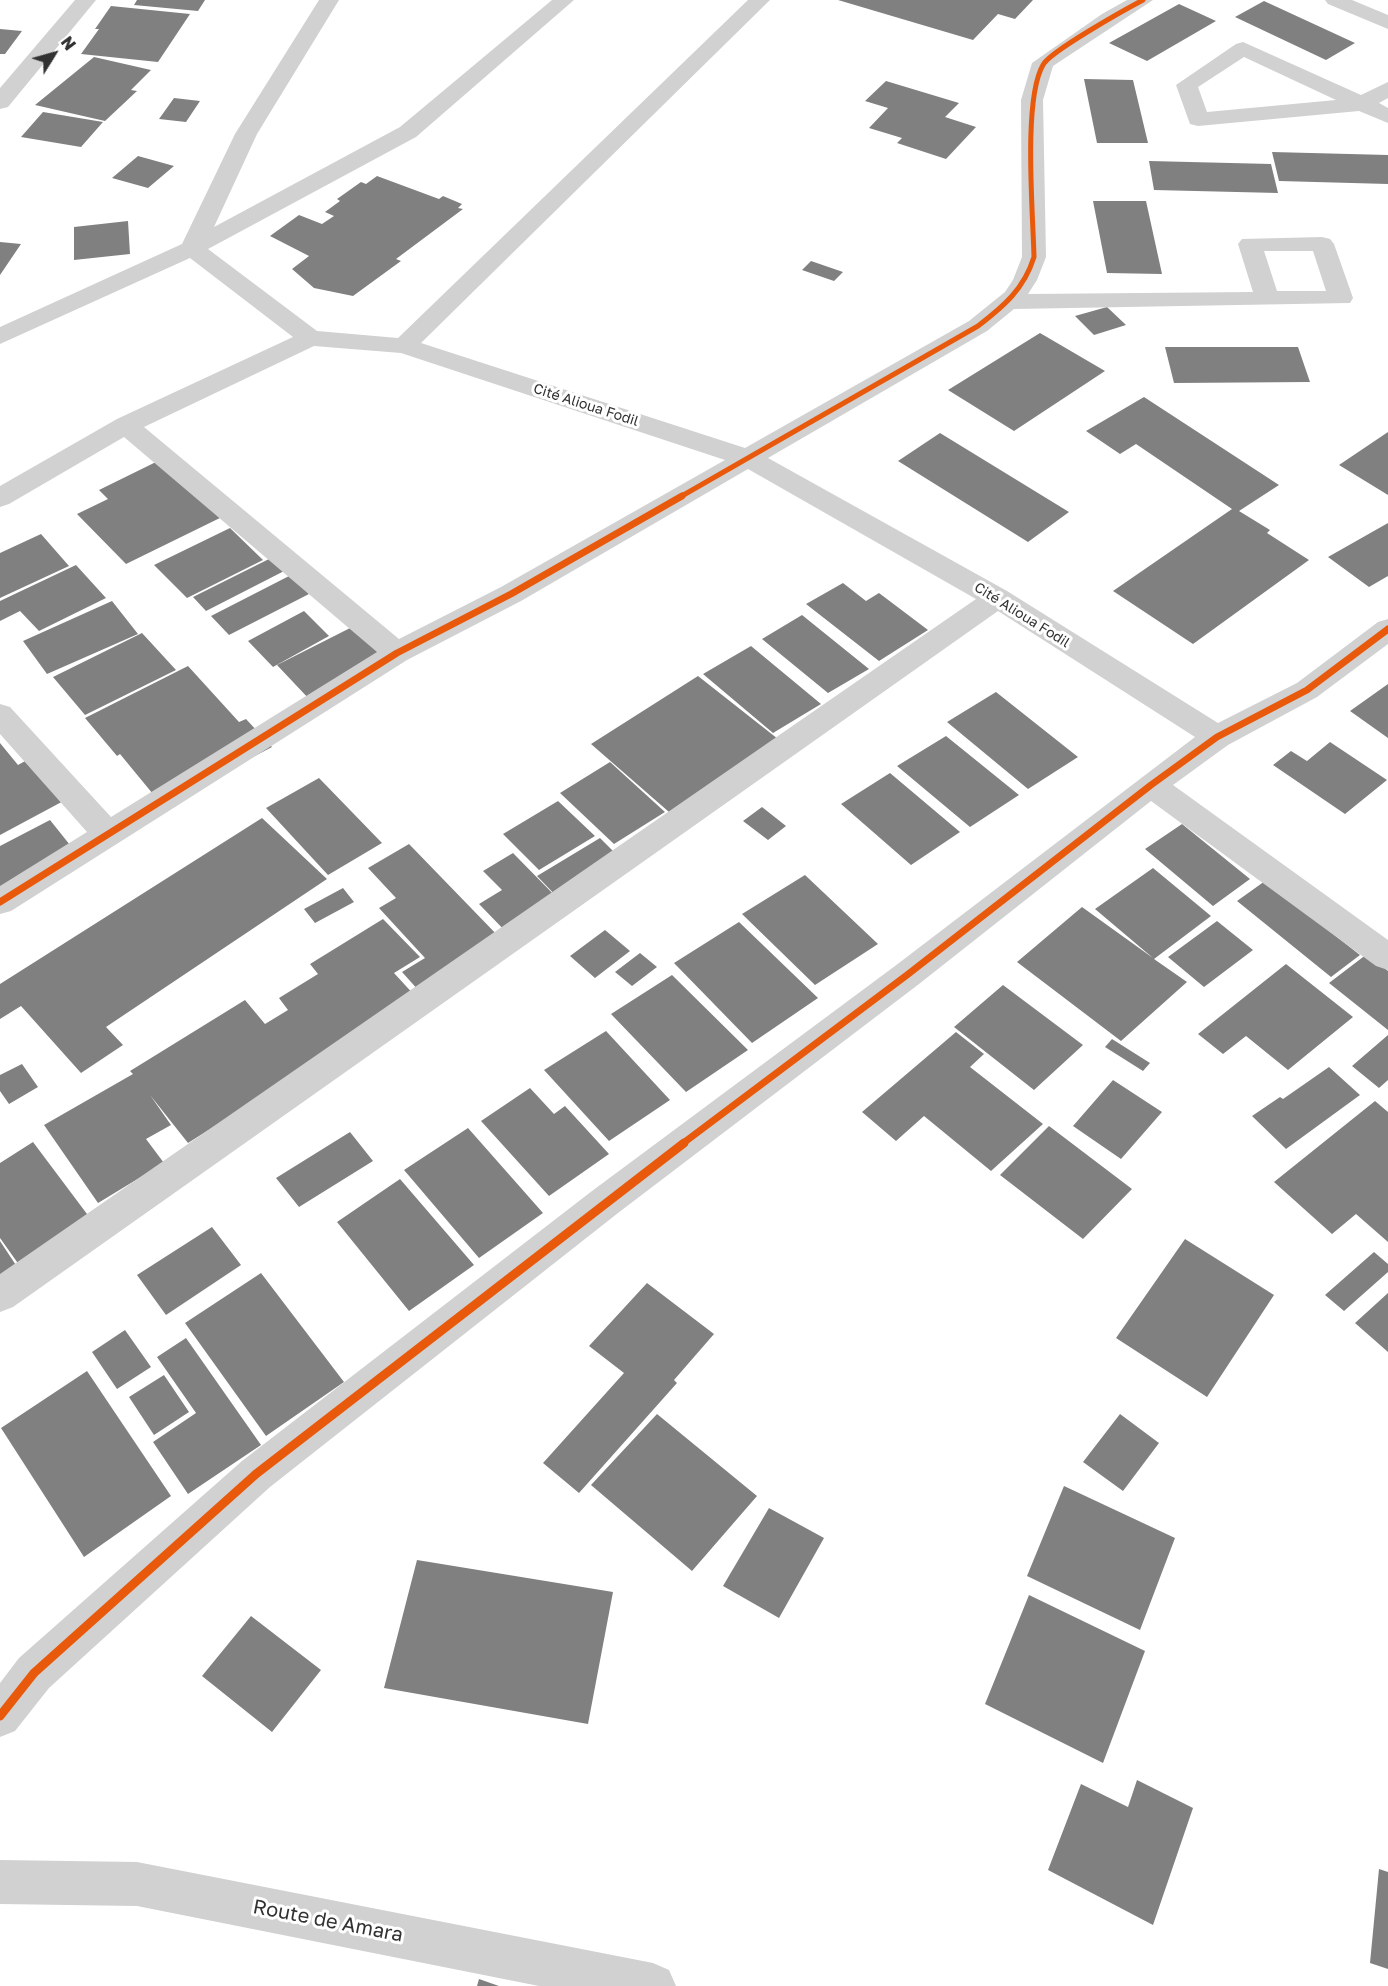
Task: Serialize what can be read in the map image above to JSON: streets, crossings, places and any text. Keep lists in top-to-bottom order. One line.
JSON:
{"streets":{"street":["Cité Alioua Fodil","Route de Amara"]},"north":"top right"}
